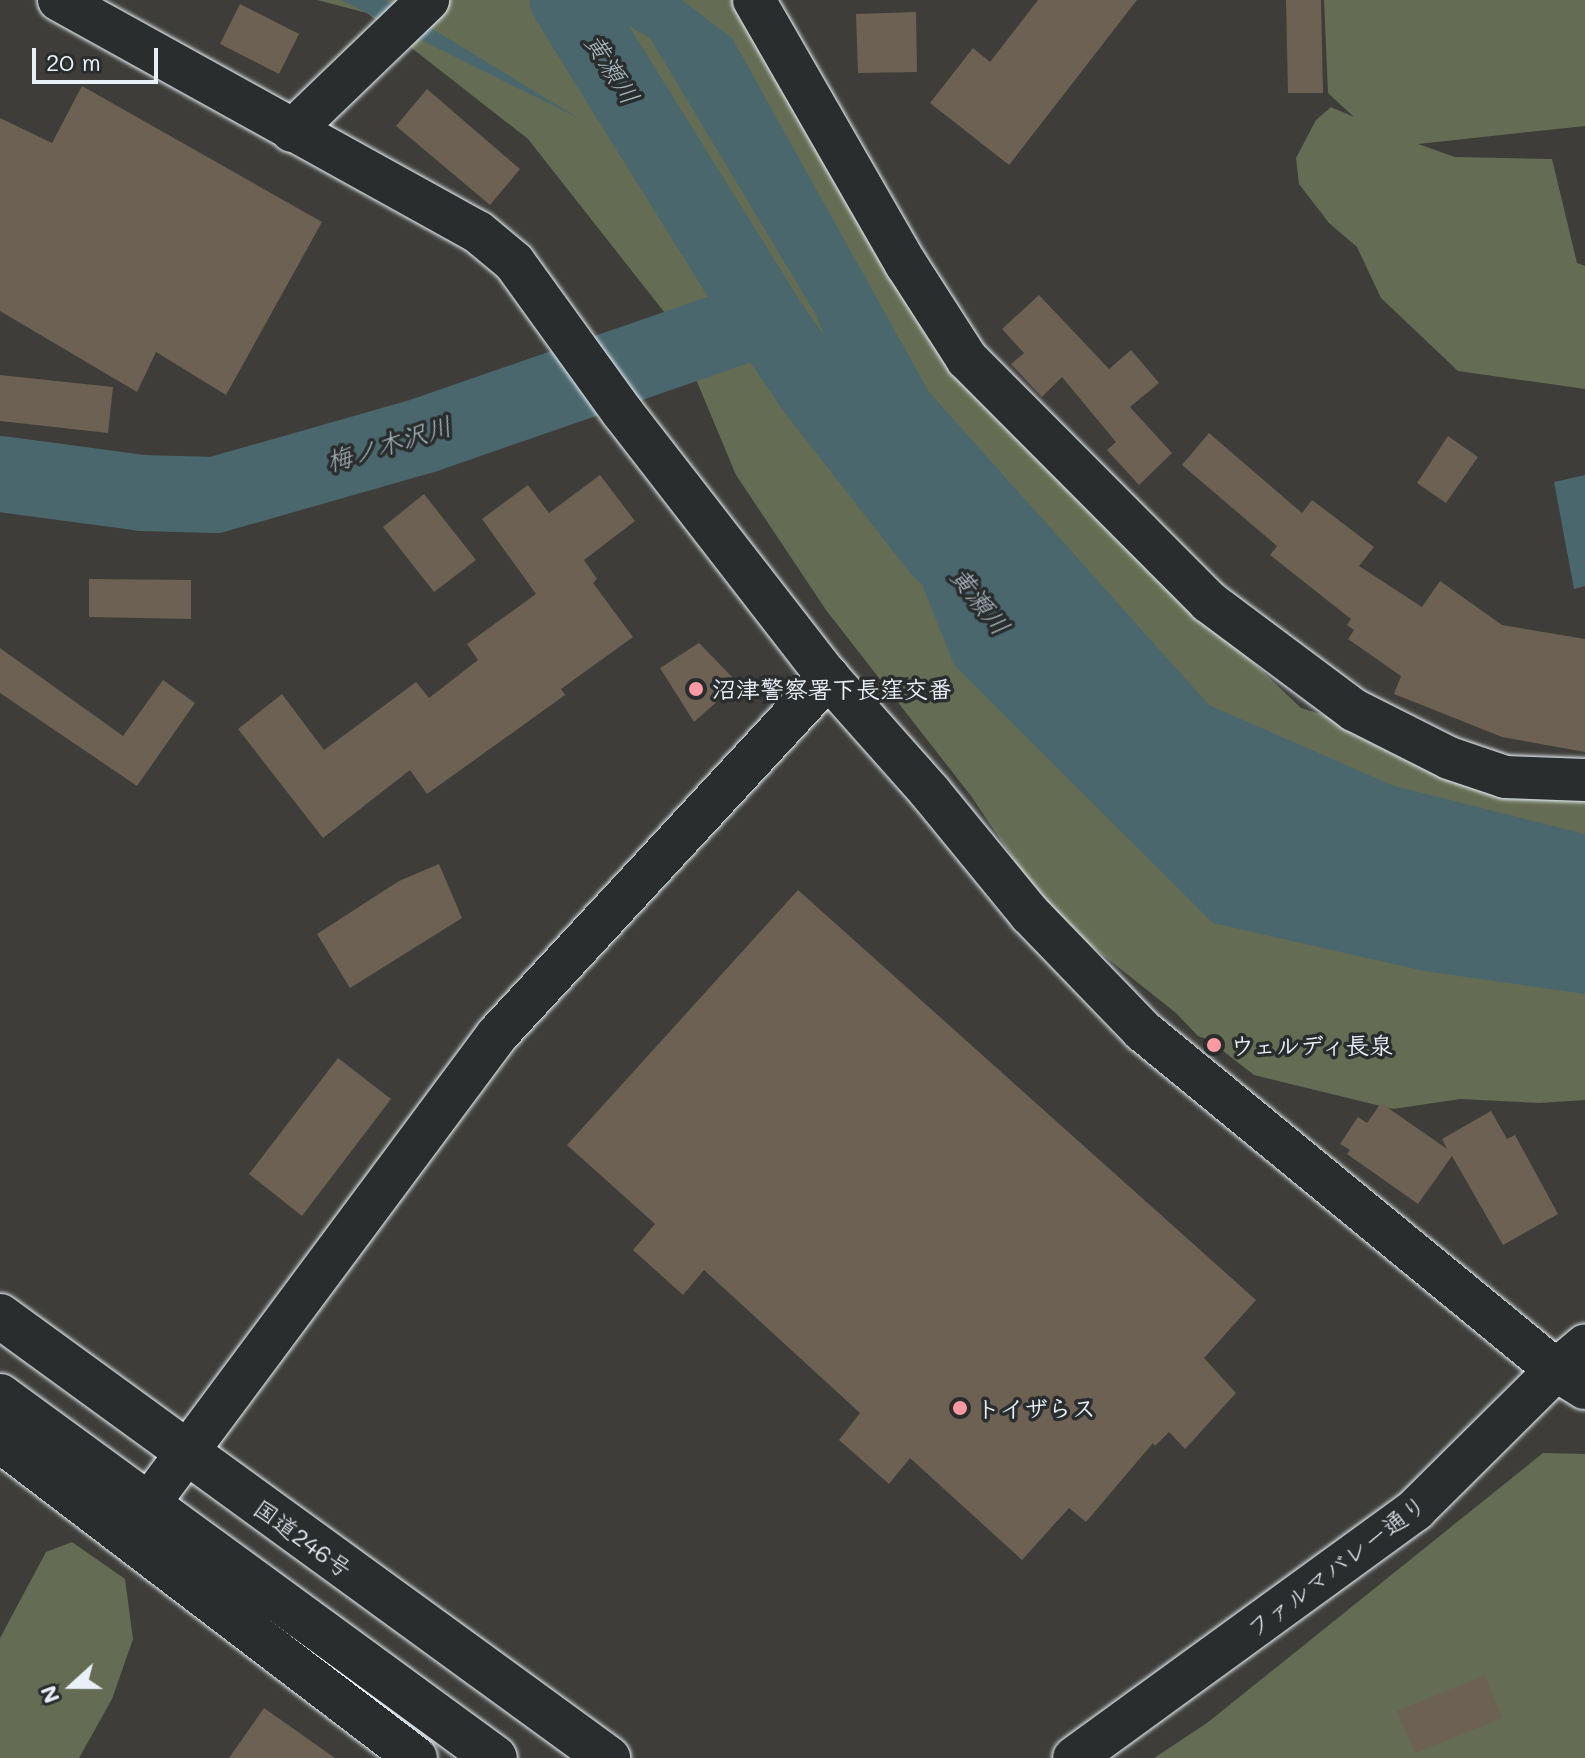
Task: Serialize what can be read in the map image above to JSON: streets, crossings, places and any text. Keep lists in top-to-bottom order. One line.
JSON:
{"streets":{"highway":["国道246号"],"street":["ファルマバレー通り"]},"water":["黄瀬川","梅ノ木沢川"],"places":["沼津警察署下長窪交番","ウェルディ長泉","トイザらス"],"scale_bar":"20 m","north":"left"}
